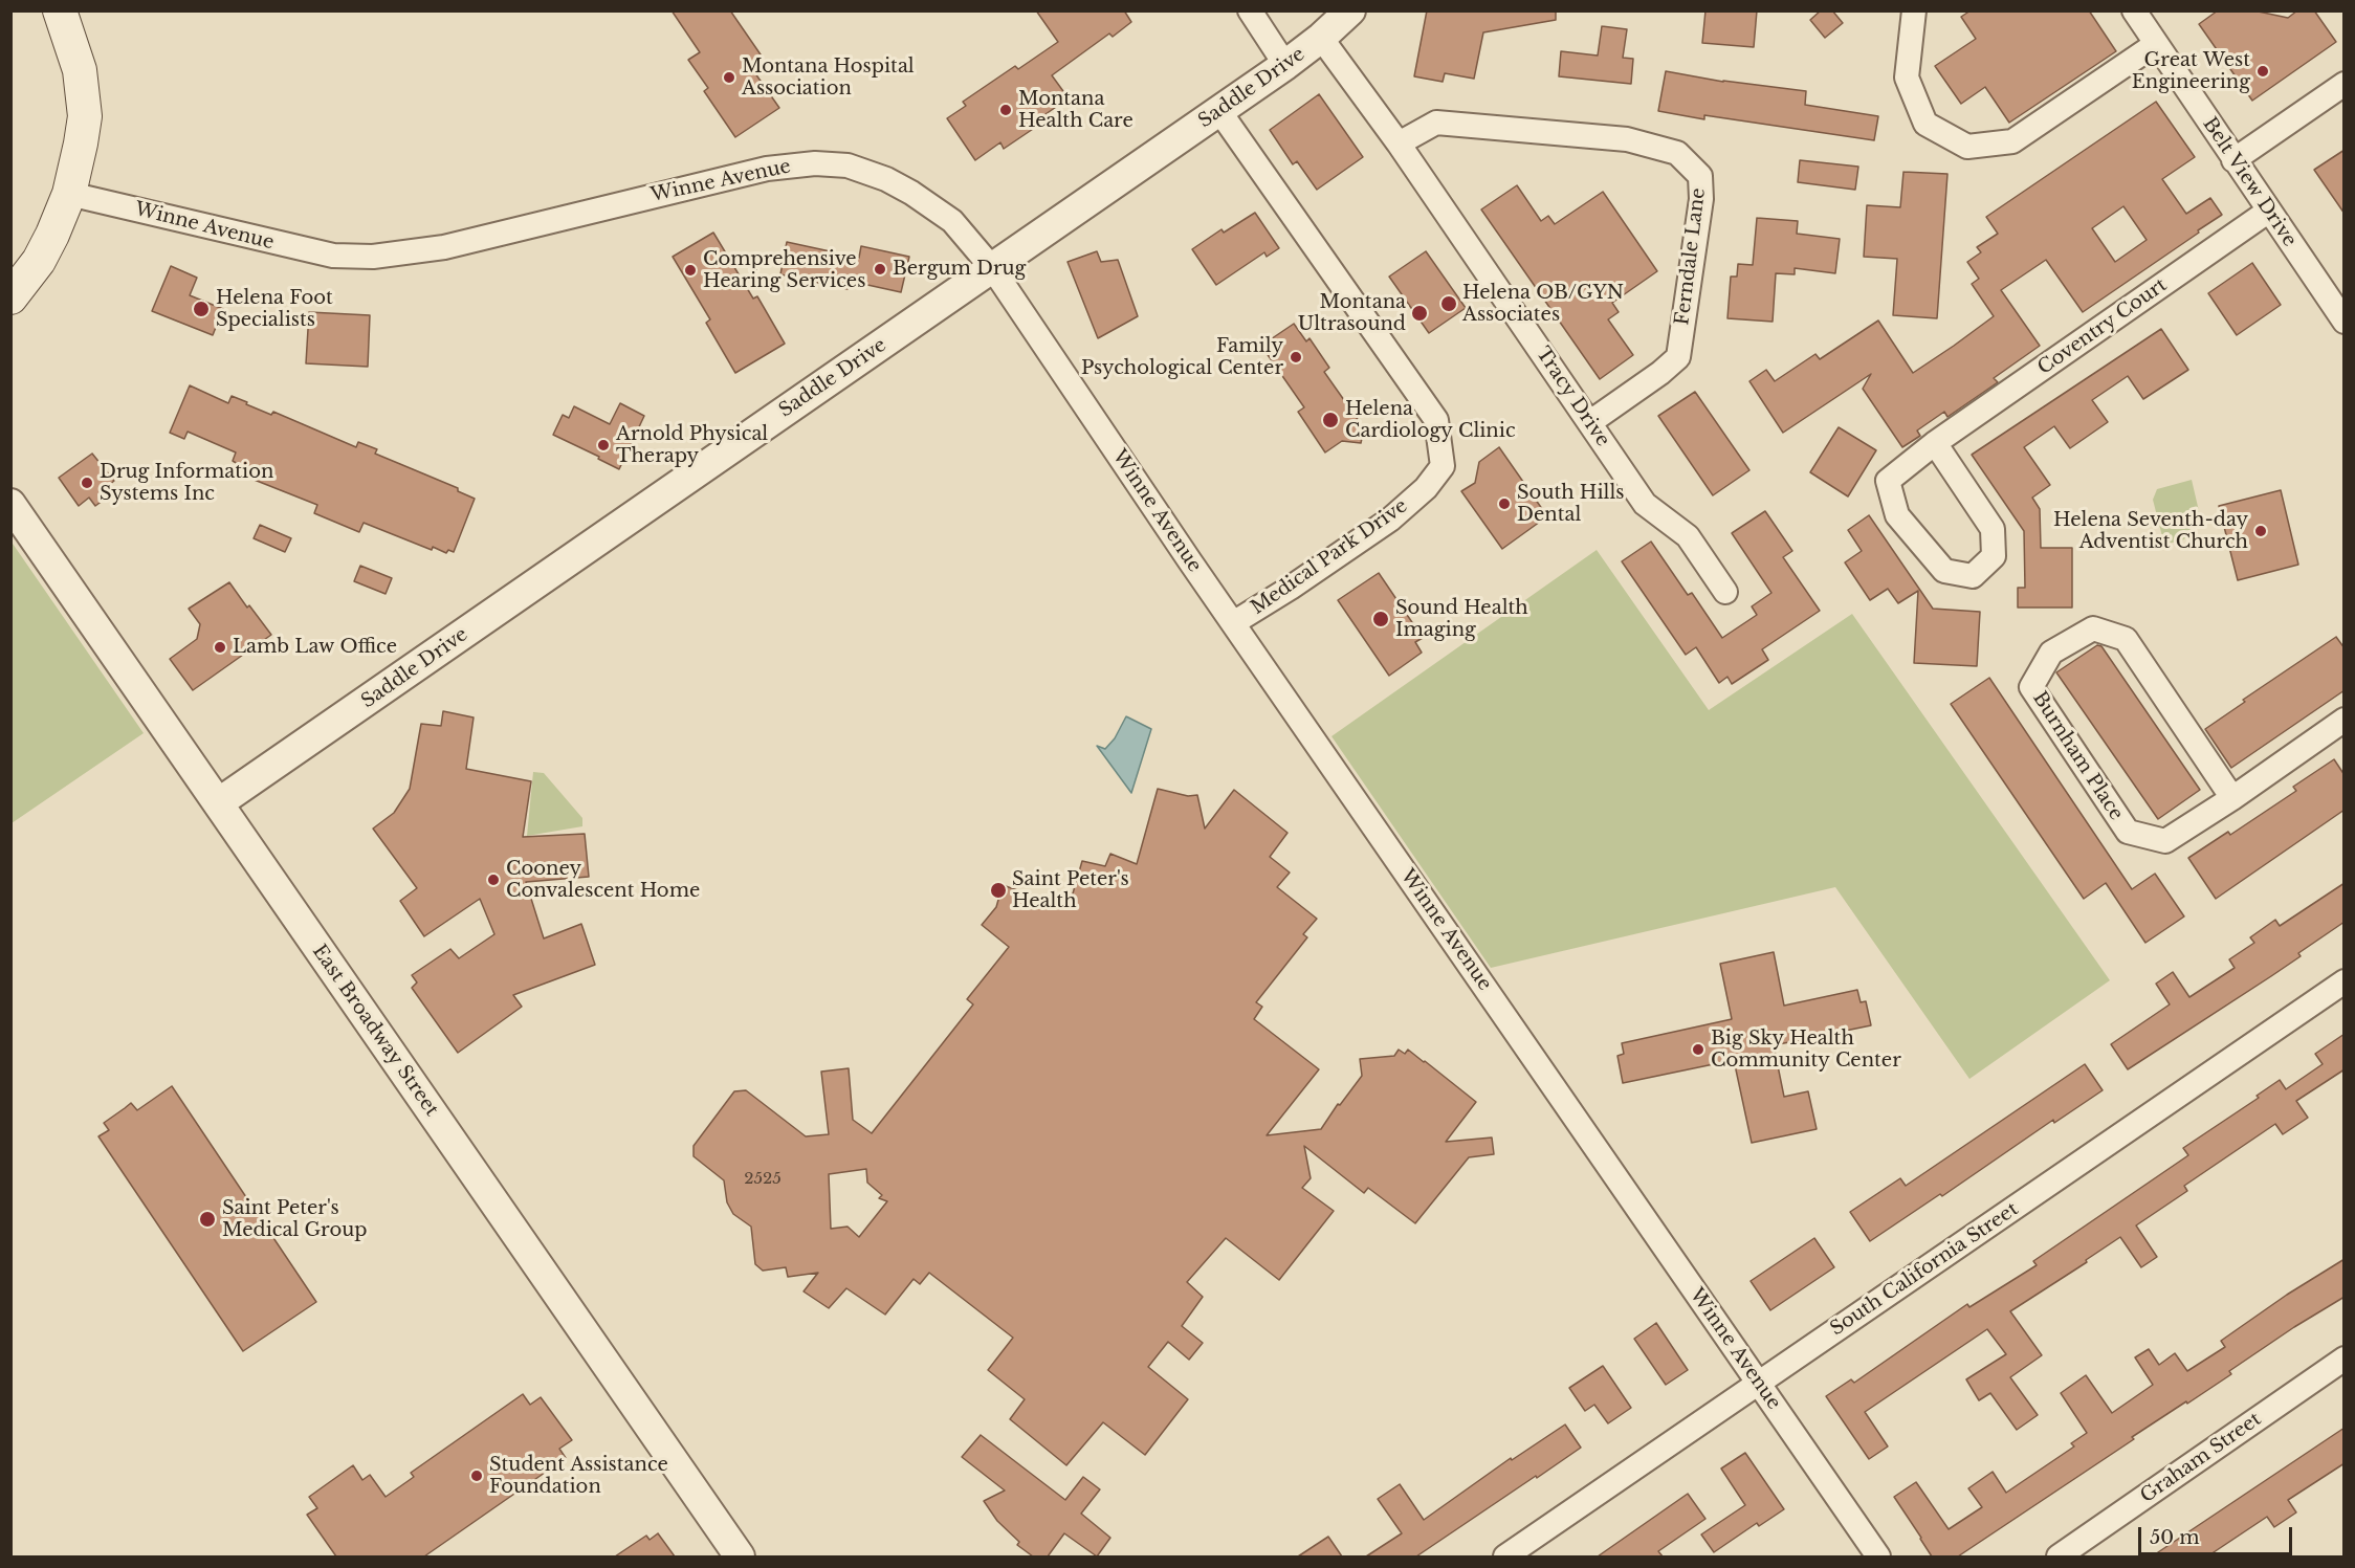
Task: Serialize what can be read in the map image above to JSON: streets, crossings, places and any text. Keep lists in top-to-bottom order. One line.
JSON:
{"streets":{"street":["Saddle Drive","Winne Avenue","Belt View Drive","Ferndale Lane","Coventry Court","Tracy Drive","Medical Park Drive","Burnham Place","East Broadway Street","South California Street","Graham Street"]},"crossings":[["Saddle Drive","Winne Avenue"],["Saddle Drive","Tracy Drive"],["Saddle Drive","Medical Park Drive"],["Saddle Drive","East Broadway Street"],["Winne Avenue","Medical Park Drive"],["Winne Avenue","South California Street"],["Belt View Drive","Coventry Court"],["Ferndale Lane","Tracy Drive"]],"places":["Great West Engineering","Montana Hospital Association","Montana Health Care","Bergum Drug","Comprehensive Hearing Services","Helena OB/GYN Associates","Helena Foot Specialists","Montana Ultrasound","Family Psychological Center","Helena Cardiology Clinic","Arnold Physical Therapy","Drug Information Systems Inc","South Hills Dental","Helena Seventh-day Adventist Church","Sound Health Imaging","Lamb Law Office","Cooney Convalescent Home","Saint Peter's Health","Big Sky Health Community Center","Saint Peter's Medical Group","Student Assistance Foundation"],"house_numbers":["2525"],"scale_bar":"50 m"}
